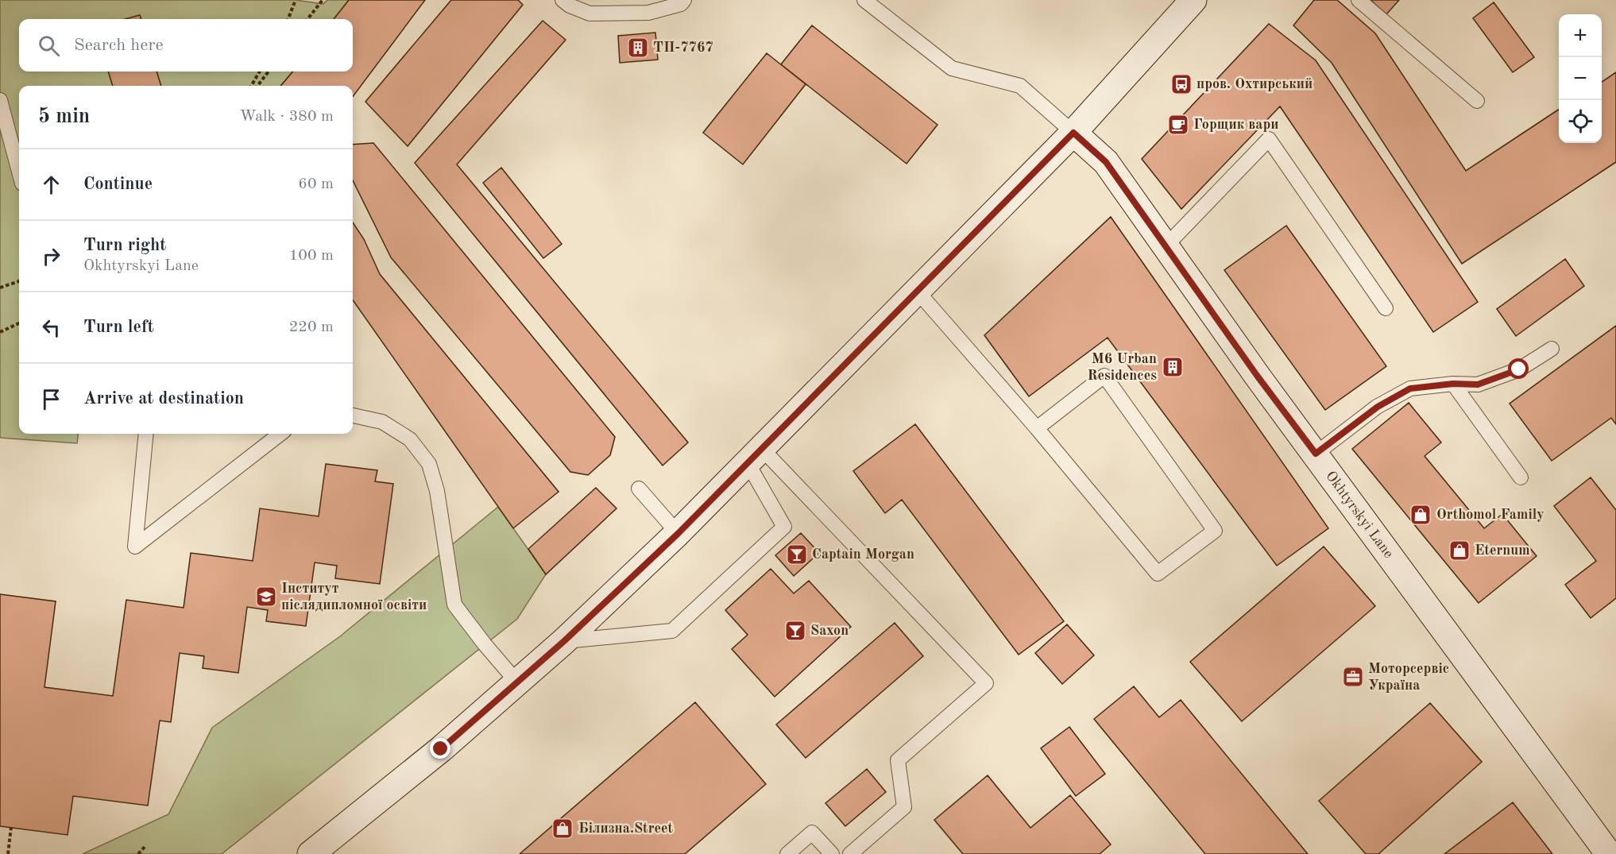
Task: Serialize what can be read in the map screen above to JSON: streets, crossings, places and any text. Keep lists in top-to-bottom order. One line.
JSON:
{"streets":{"main road":["Okhtyrskyi Lane"]},"places":{"building":["ТП-7767","M6 Urban Residences"],"bus stop":["пров. Охтирський"],"cafe":["Горщик вари"],"shop":["Orthomol Family","Eternum","Білизна.Street"],"bar":["Captain Morgan","Saxon"],"school or university":["Інститут післядипломної освіти"],"office":["Моторсервіс Україна"]},"page":{"map_buttons":["+","−"],"search":"Search here","heading":["5 min","Walk · 380 m"],"list":[["Continue","60 m"],["Turn right","Okhtyrskyi Lane","100 m"],["Turn left","220 m"],"Arrive at destination"]}}
